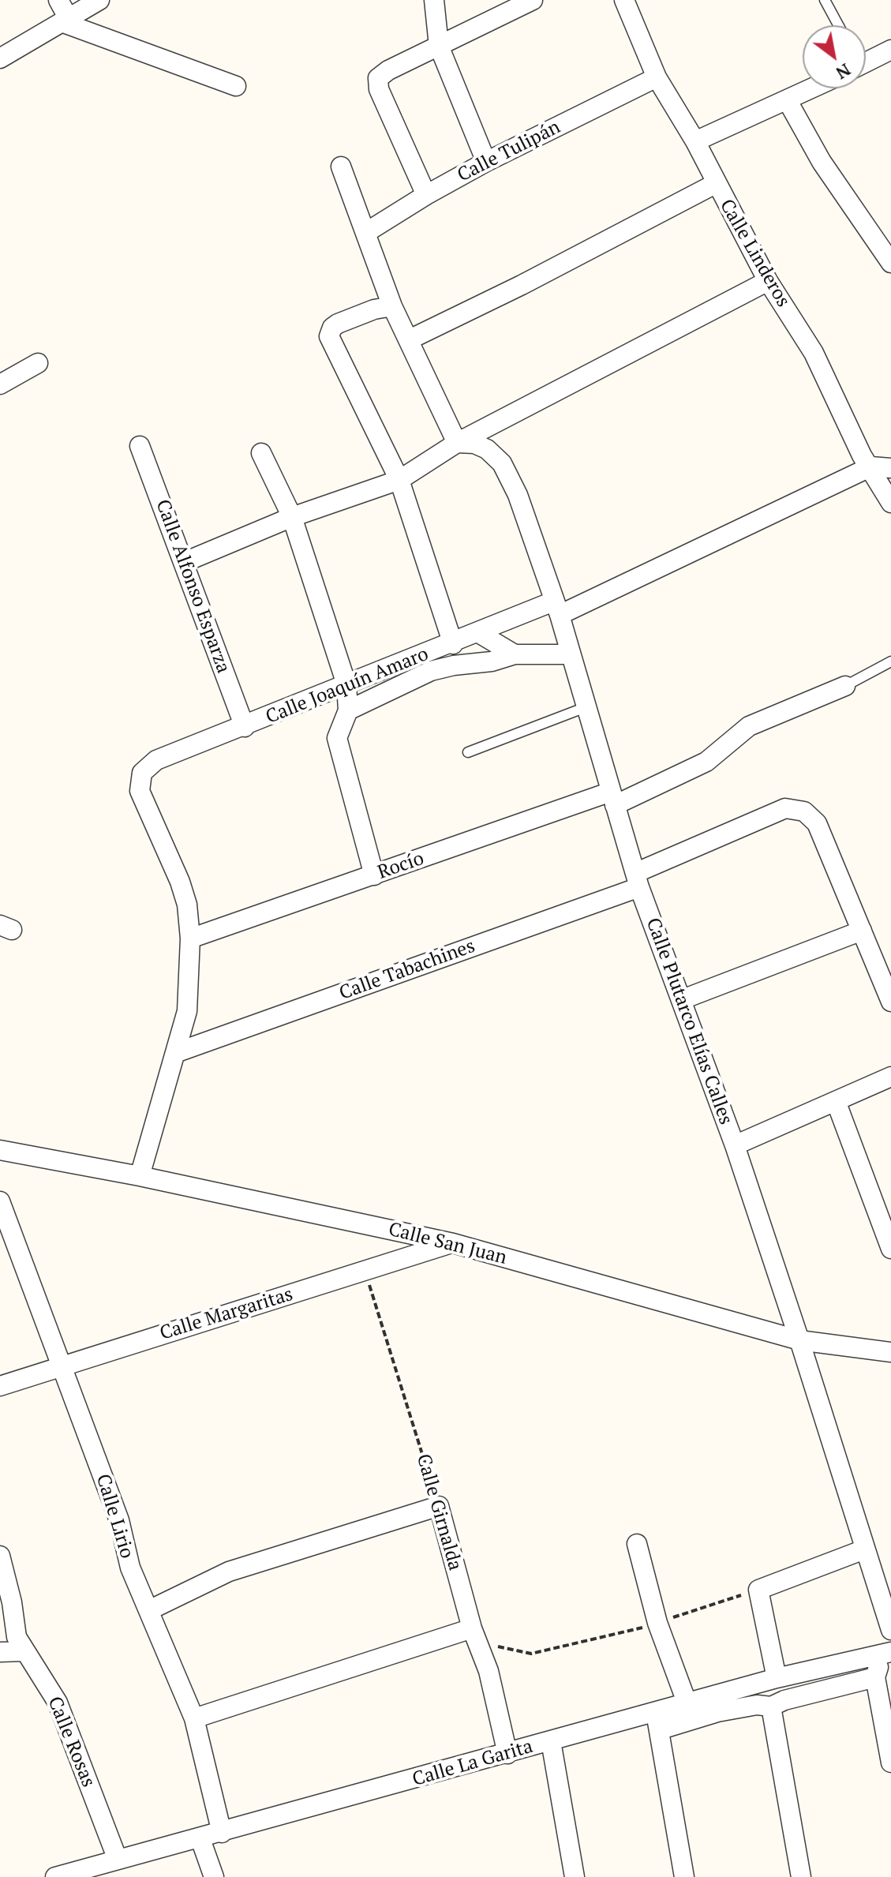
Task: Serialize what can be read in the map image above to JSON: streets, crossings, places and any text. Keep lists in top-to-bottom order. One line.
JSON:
{"streets":{"street":["Calle Tulipán","Calle Linderos","Calle Alfonso Esparza","Calle Joaquín Amaro","Rocío","Calle Tabachines","Calle Plutarco Elías Calles","Calle San Juan","Calle Margaritas","Calle Girnalda","Calle Lirio","Calle Rosas","Calle La Garita"]},"crossings":[["Calle Tulipán","Calle Linderos"],["Calle Linderos","Calle Joaquín Amaro"],["Calle Alfonso Esparza","Calle Joaquín Amaro"],["Calle Joaquín Amaro","Rocío"],["Calle Joaquín Amaro","Calle Plutarco Elías Calles"],["Rocío","Calle Plutarco Elías Calles"],["Calle Tabachines","Calle Plutarco Elías Calles"],["Calle Plutarco Elías Calles","Calle San Juan"],["Calle San Juan","Calle Margaritas"],["Calle Margaritas","Calle Girnalda"],["Calle Margaritas","Calle Lirio"],["Calle Girnalda","Calle La Garita"],["Calle Lirio","Calle La Garita"],["Calle Rosas","Calle La Garita"]],"north":"bottom right"}
